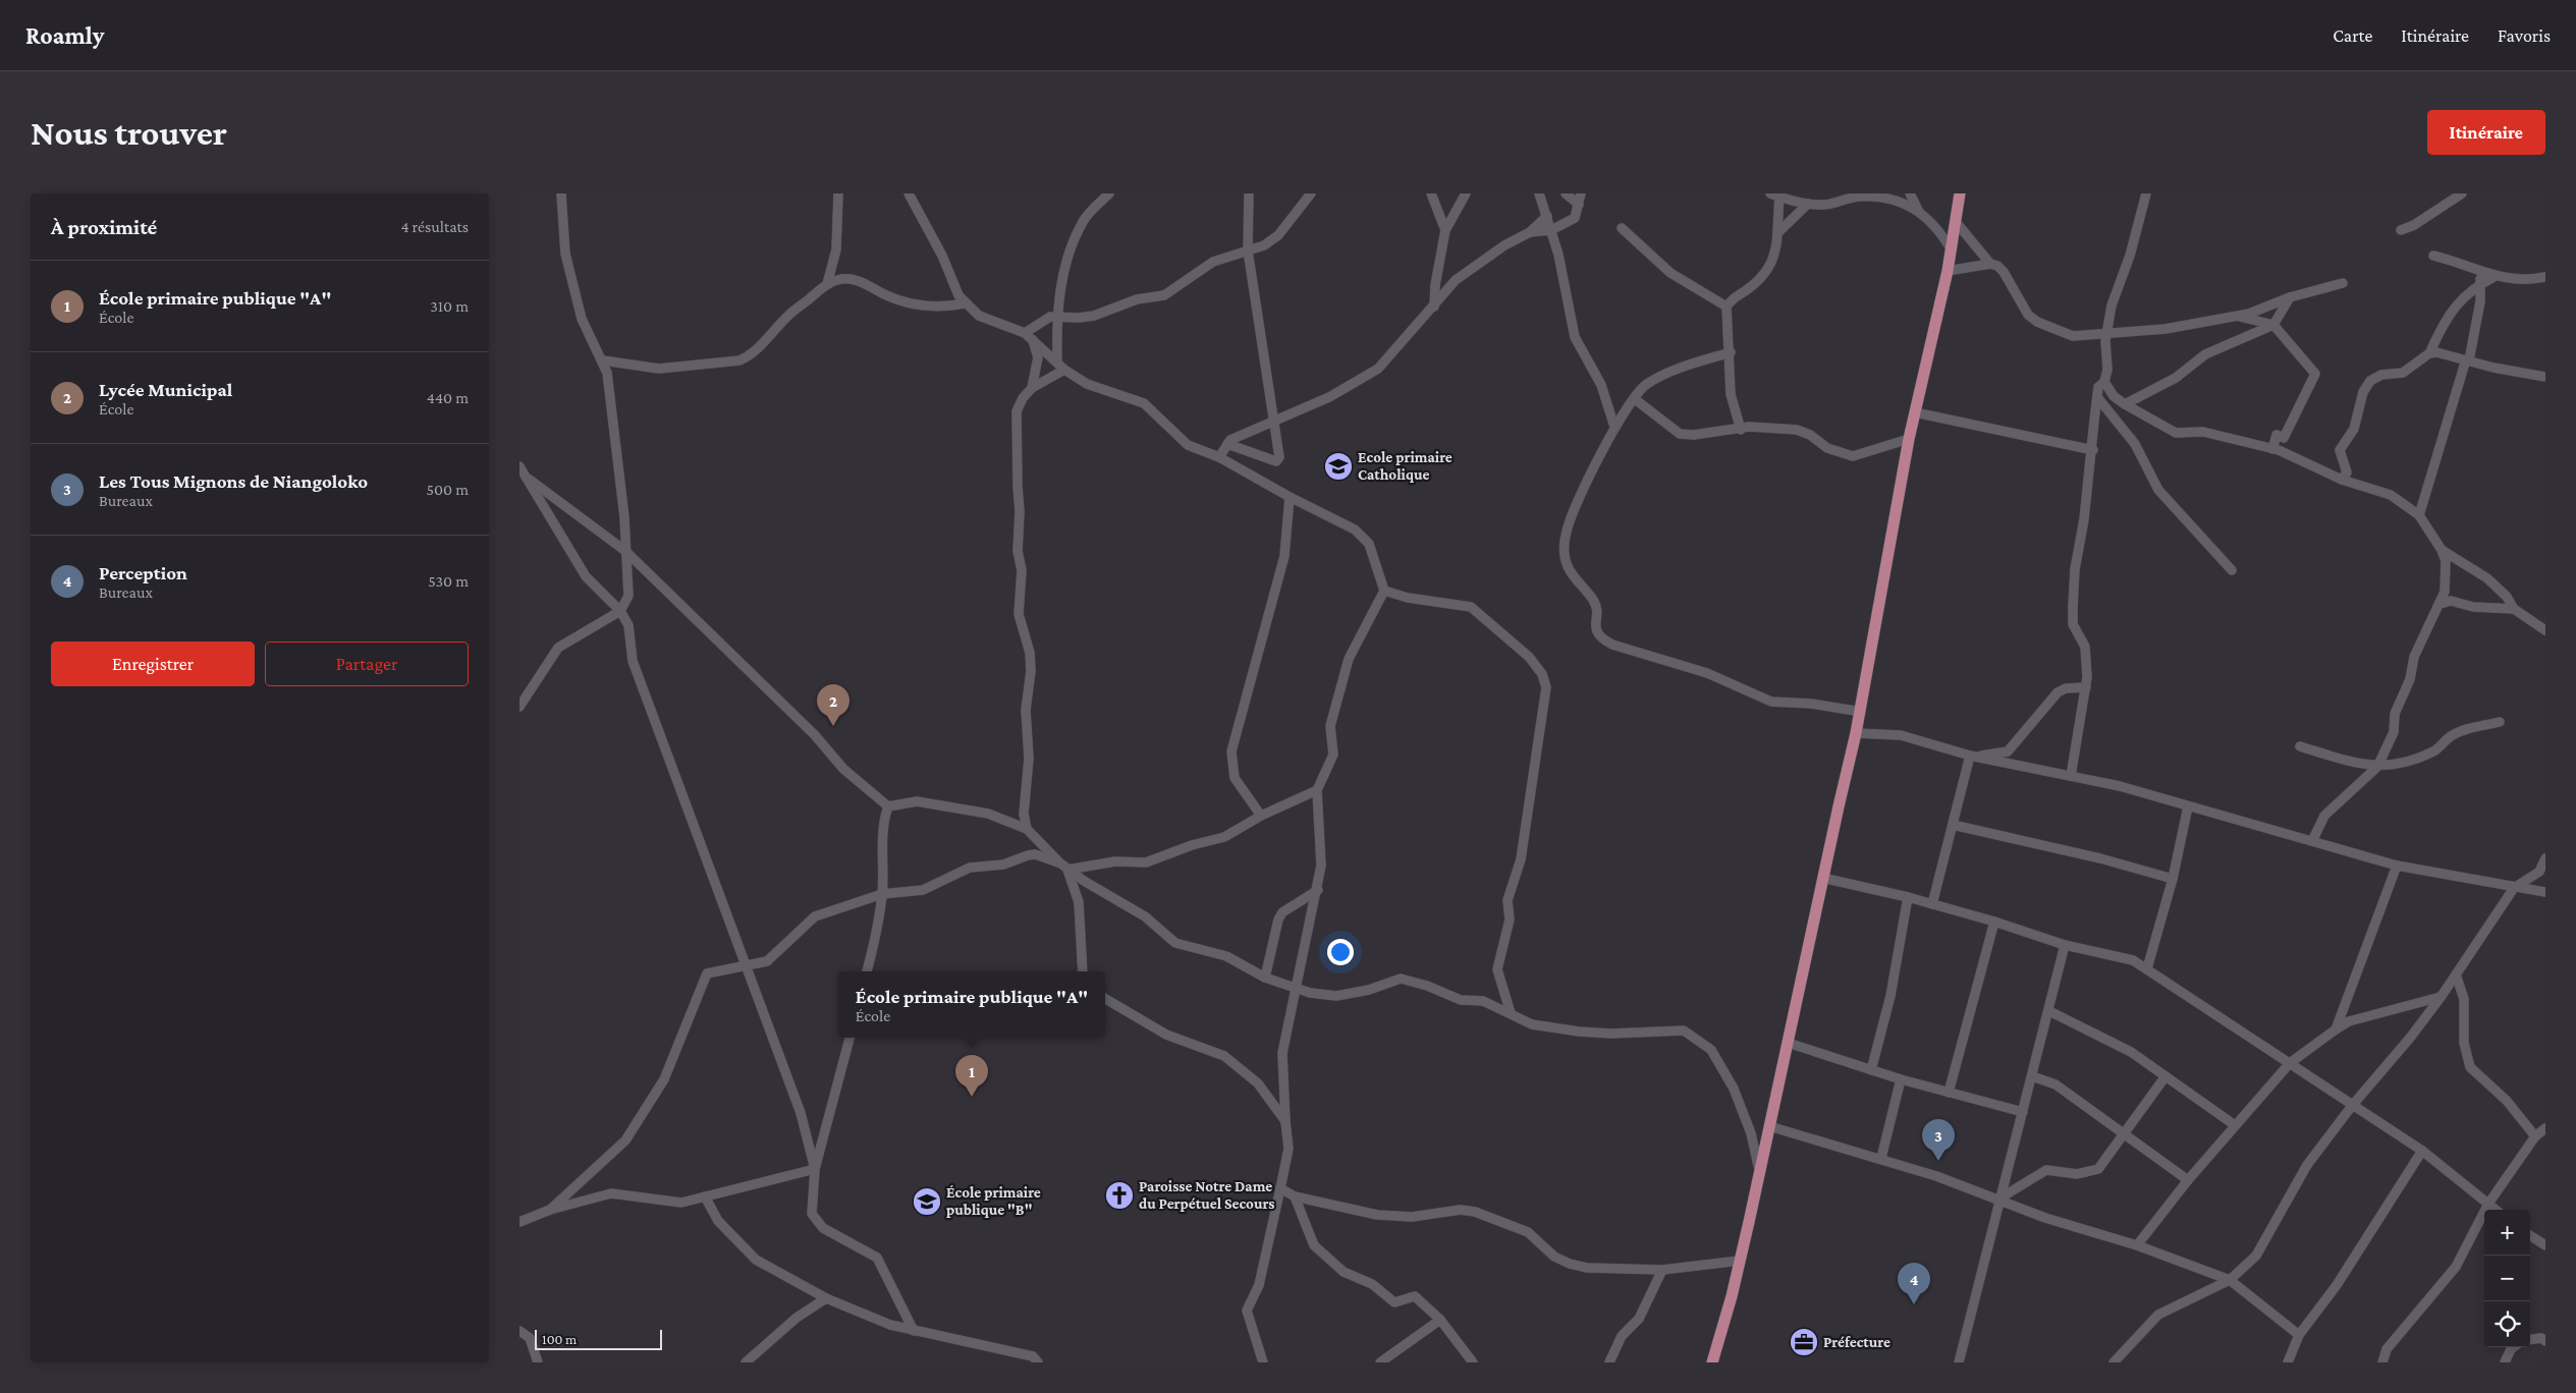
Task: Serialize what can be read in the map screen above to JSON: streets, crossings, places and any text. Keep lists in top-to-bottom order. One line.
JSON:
{"places":{"school or university":["Ecole primaire Catholique","École primaire publique \"B\""],"church":["Paroisse Notre Dame du Perpétuel Secours"],"office":["Préfecture"]},"scale_bar":"100 m","page":{"header":"Roamly","nav":["Carte","Itinéraire","Favoris"],"buttons":["Itinéraire",["Enregistrer","Partager"]],"title":"Nous trouver","heading":["À proximité","4 résultats"],"list":[{"mark":"1","name":"École primaire publique \"A\"","note":"École","value":"310 m"},{"mark":"2","name":"Lycée Municipal","note":"École","value":"440 m"},{"mark":"3","name":"Les Tous Mignons de Niangoloko","note":"Bureaux","value":"500 m"},{"mark":"4","name":"Perception","note":"Bureaux","value":"530 m"}],"pins":["2","1","3","4"],"popup":["École primaire publique \"A\"","École"],"map_buttons":["+","−"],"scale":"100 m"}}
